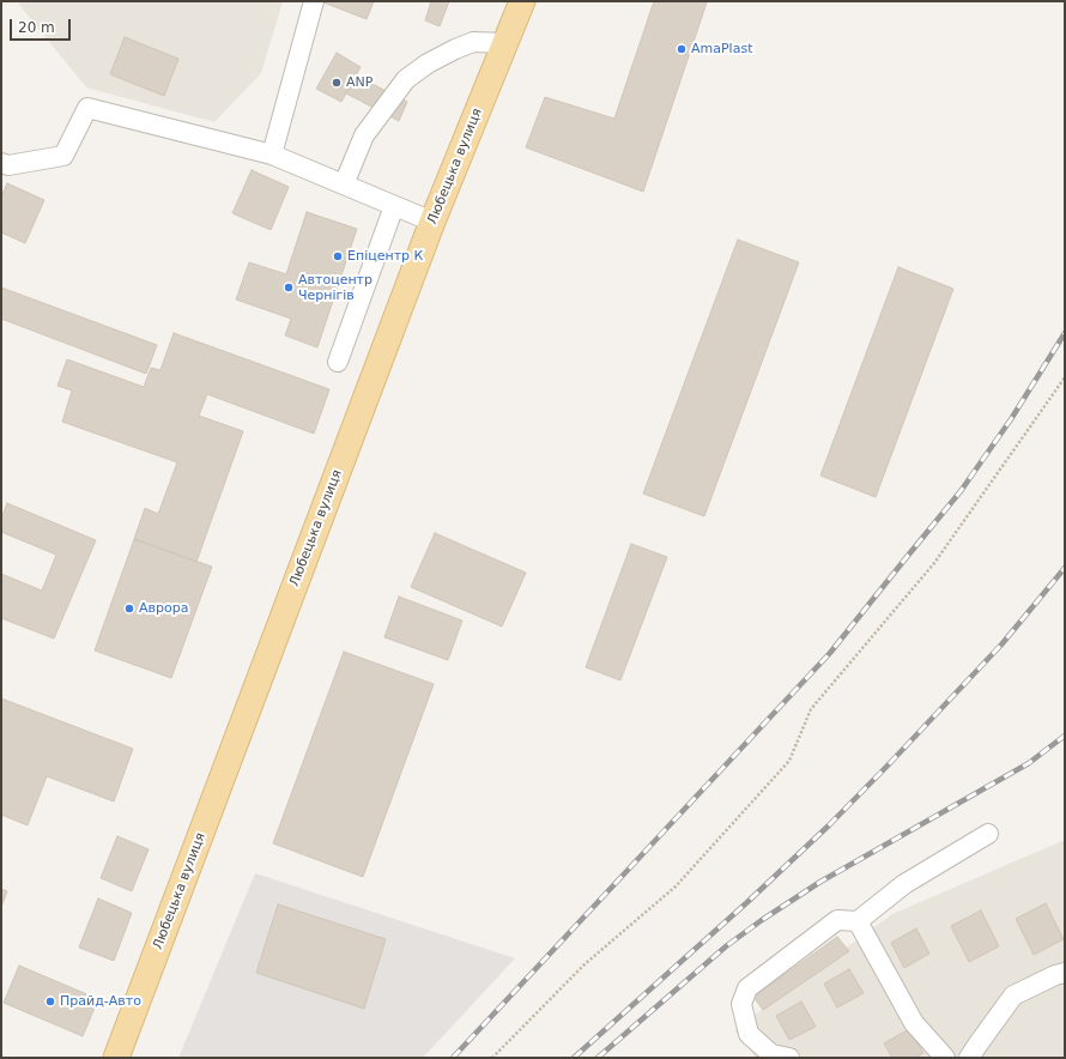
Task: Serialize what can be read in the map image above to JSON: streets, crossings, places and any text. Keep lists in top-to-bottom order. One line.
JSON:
{"streets":{"main road":["Любецька вулиця"]},"places":["AmaPlast","ANP","Епіцентр К","Автоцентр Чернігів","Аврора","Прайд-Авто"],"scale_bar":"20 m"}
